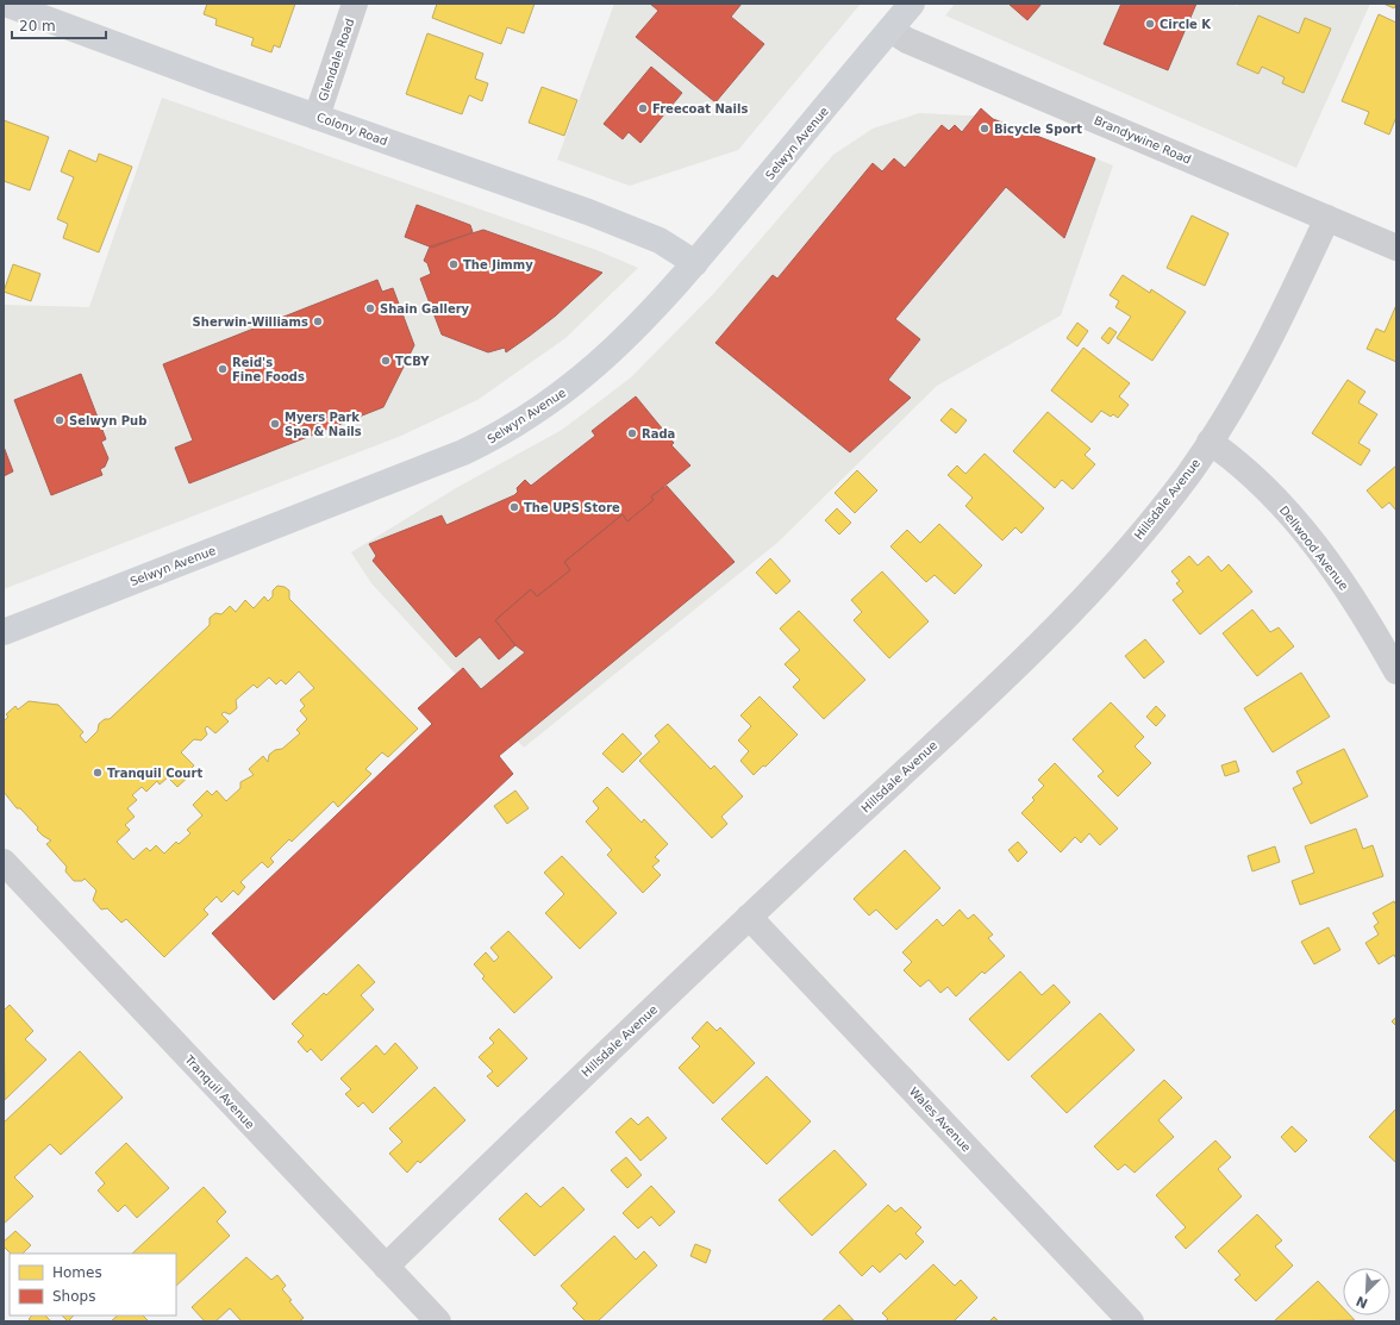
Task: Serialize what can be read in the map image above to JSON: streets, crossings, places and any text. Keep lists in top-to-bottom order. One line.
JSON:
{"streets":{"street":["Glendale Road","Colony Road","Brandywine Road","Selwyn Avenue","Hillsdale Avenue","Dellwood Avenue","Tranquil Avenue","Wales Avenue"]},"crossings":[["Glendale Road","Colony Road"],["Colony Road","Selwyn Avenue"],["Brandywine Road","Selwyn Avenue"],["Brandywine Road","Hillsdale Avenue"],["Hillsdale Avenue","Dellwood Avenue"],["Hillsdale Avenue","Tranquil Avenue"],["Hillsdale Avenue","Wales Avenue"]],"places":["Circle K","Freecoat Nails","Bicycle Sport","The Jimmy","Shain Gallery","Sherwin-Williams","TCBY","Reid's Fine Foods","Selwyn Pub","Myers Park Spa & Nails","Rada","The UPS Store","Tranquil Court"],"legend":["Homes","Shops"],"scale_bar":"20 m","north":"bottom left"}
